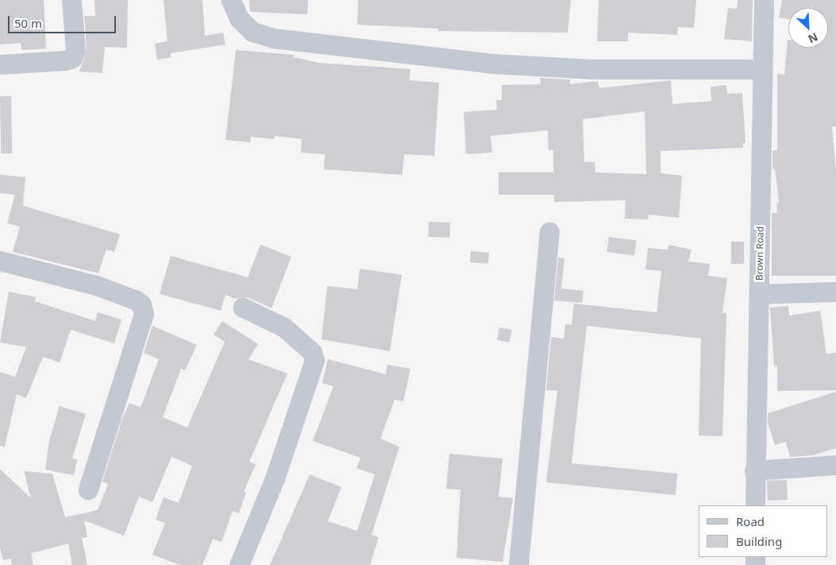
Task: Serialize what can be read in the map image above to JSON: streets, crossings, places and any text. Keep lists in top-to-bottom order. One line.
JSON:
{"streets":{"street":["Brown Road"]},"legend":["Road","Building"],"scale_bar":"50 m","north":"bottom right"}
